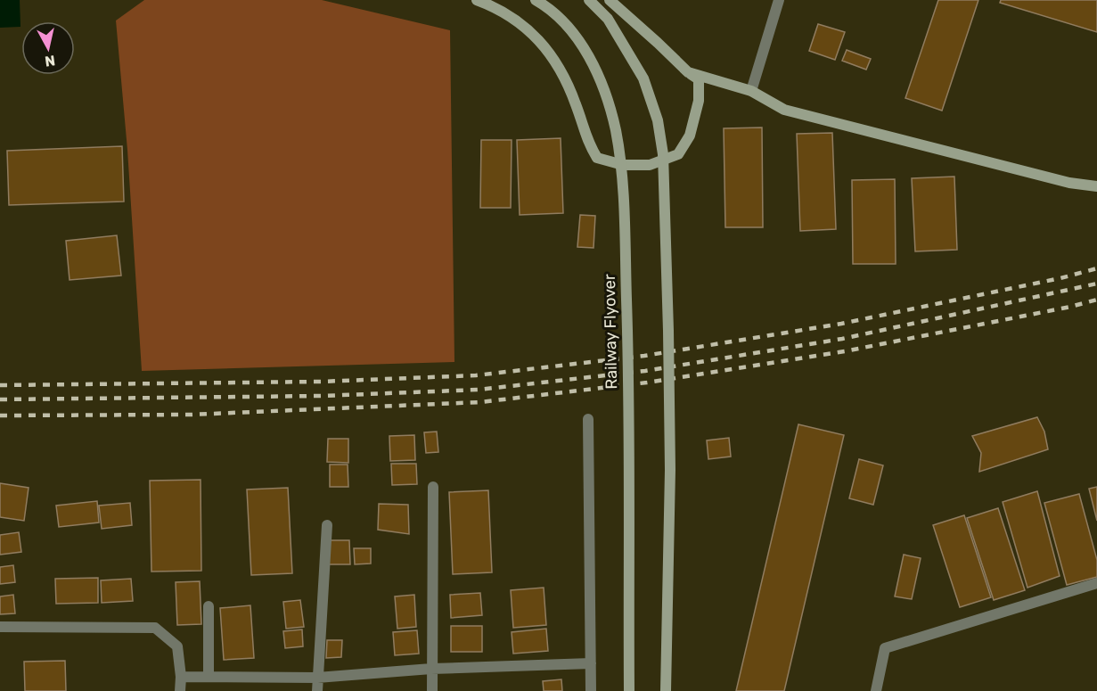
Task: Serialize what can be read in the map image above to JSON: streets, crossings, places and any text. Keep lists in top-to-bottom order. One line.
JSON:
{"streets":{"main road":["Railway Flyover"]},"north":"bottom"}
